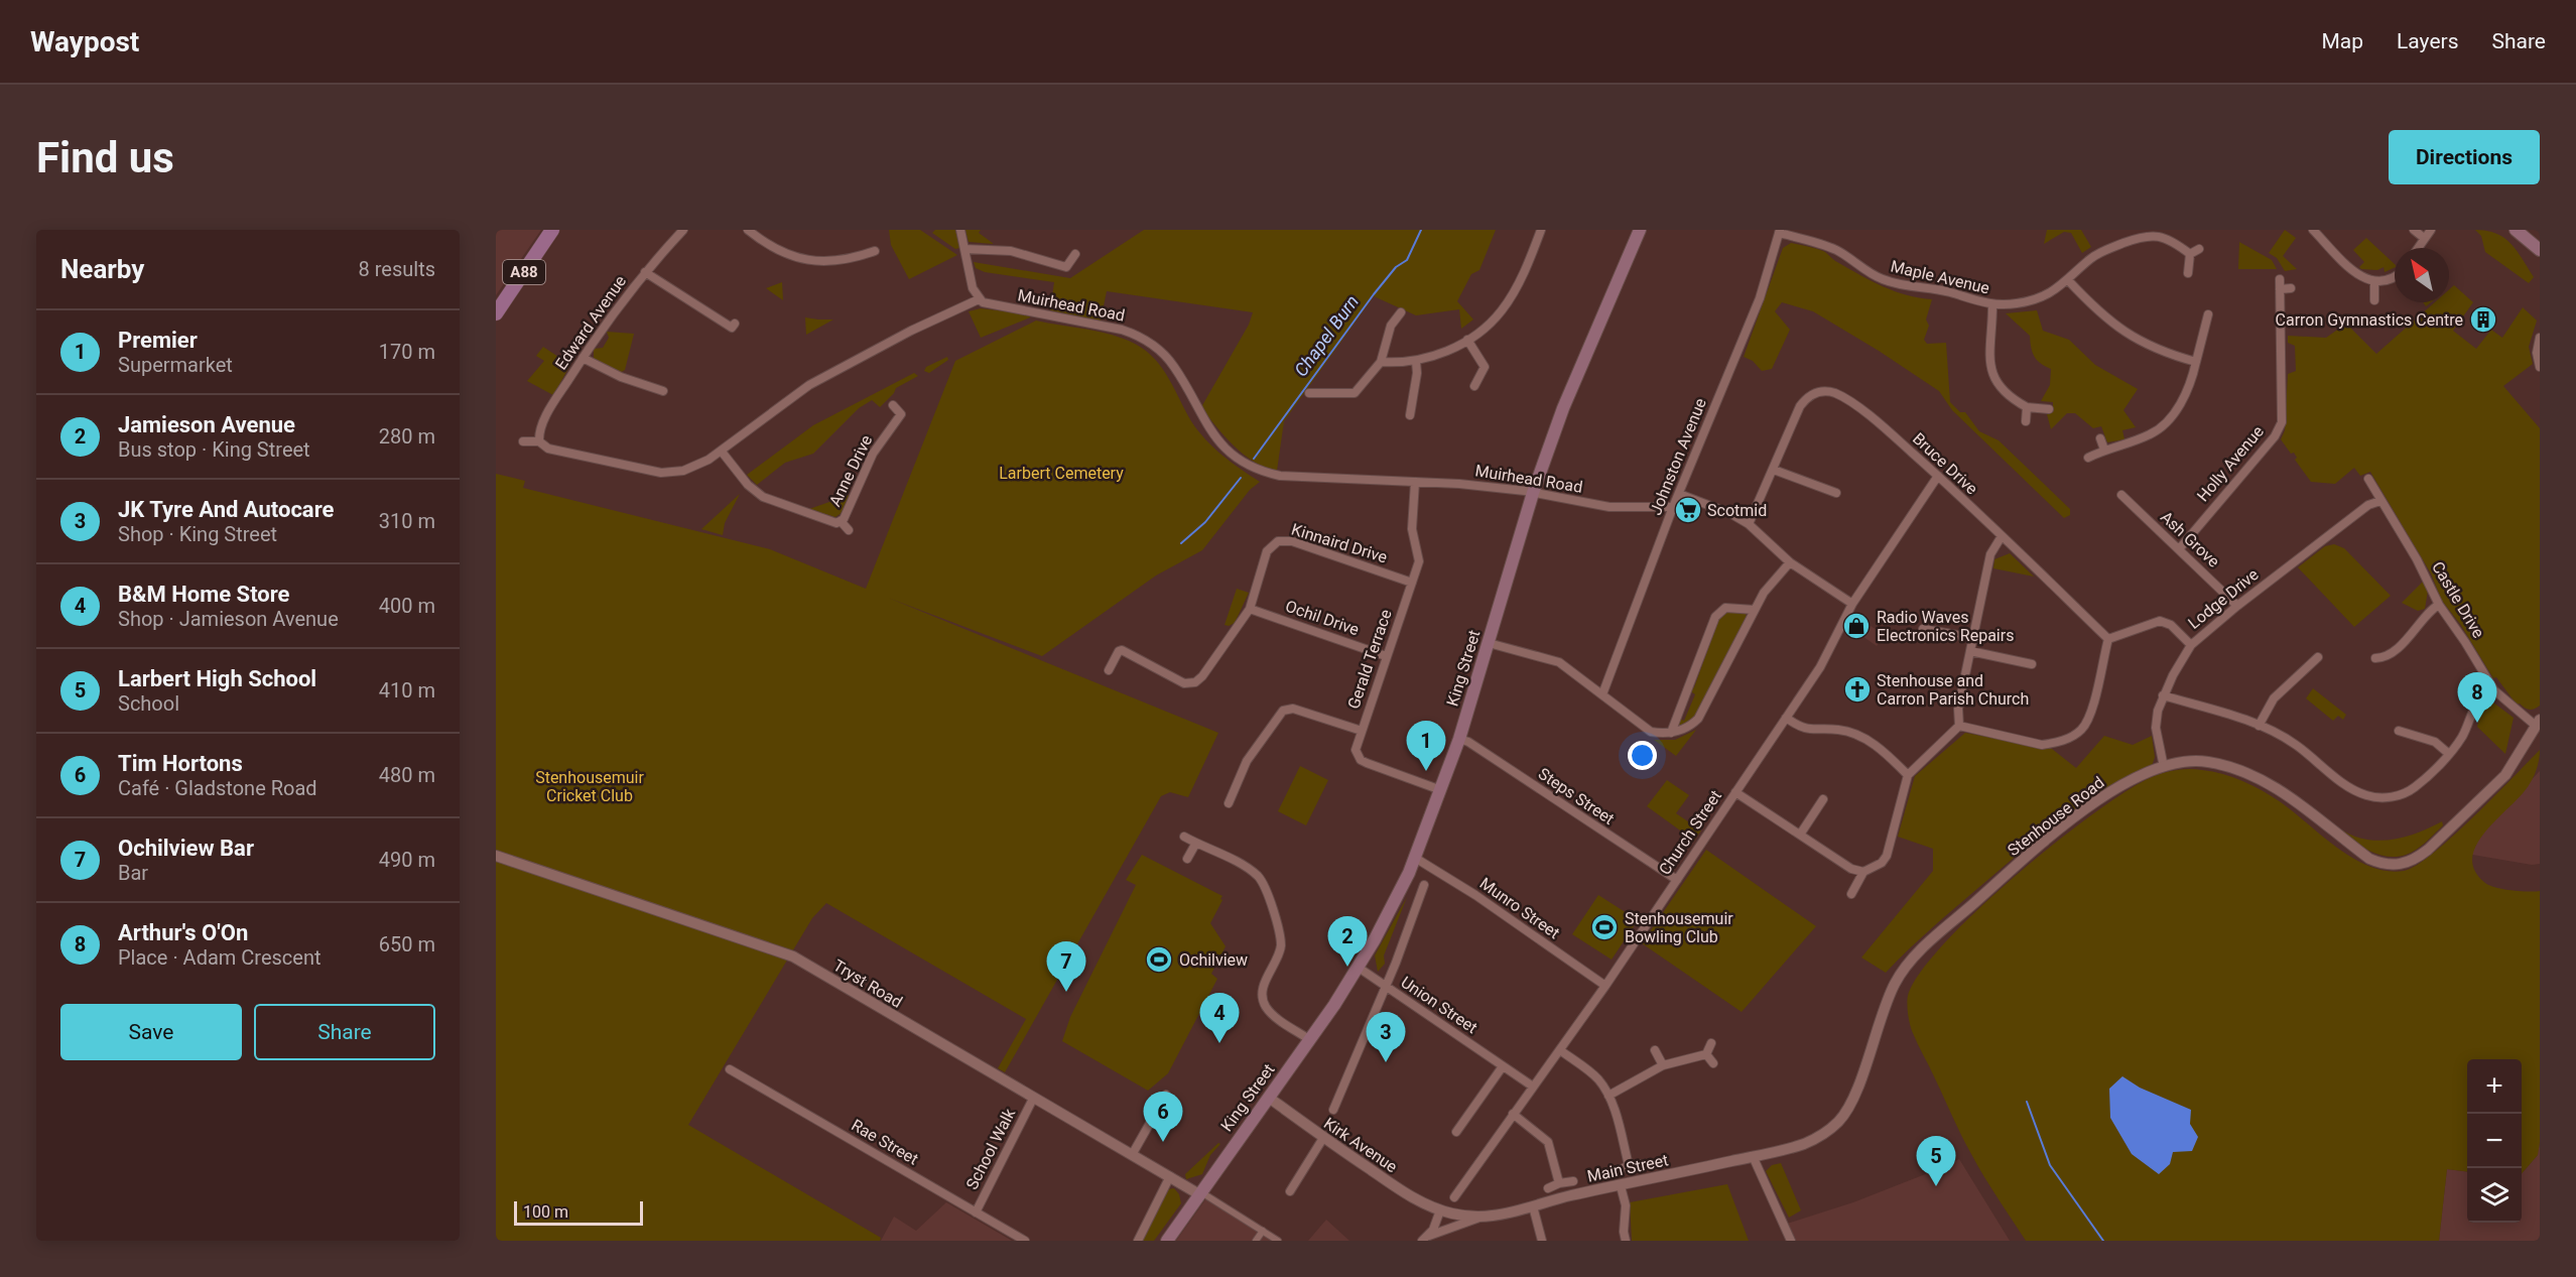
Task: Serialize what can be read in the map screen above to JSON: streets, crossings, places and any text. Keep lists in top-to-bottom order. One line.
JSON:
{"streets":{"main road":["A88","King Street"],"street":["Maple Avenue","Muirhead Road","Edward Avenue","Johnston Avenue","Bruce Drive","Holly Avenue","Anne Drive","Ash Grove","Kinnaird Drive","Lodge Drive","Castle Drive","Ochil Drive","Gerald Terrace","Steps Street","Stenhouse Road","Church Street","Munro Street","Tryst Road","Union Street","Rae Street","Kirk Avenue","School Walk","Main Street"]},"crossings":[["Maple Avenue","Johnston Avenue"],["Muirhead Road","Johnston Avenue"],["Muirhead Road","Gerald Terrace"],["Muirhead Road","King Street"],["Bruce Drive","Church Street"],["Holly Avenue","Ash Grove"],["Ash Grove","Lodge Drive"],["Kinnaird Drive","Ochil Drive"],["Kinnaird Drive","Gerald Terrace"],["Lodge Drive","Castle Drive"],["Lodge Drive","Stenhouse Road"],["Castle Drive","Stenhouse Road"],["Ochil Drive","Gerald Terrace"],["Gerald Terrace","King Street"],["King Street","Steps Street"],["King Street","Munro Street"],["King Street","Tryst Road"],["King Street","Union Street"],["King Street","Kirk Avenue"],["Steps Street","Church Street"],["Stenhouse Road","Main Street"],["Church Street","Munro Street"],["Church Street","Union Street"],["Tryst Road","School Walk"],["Rae Street","School Walk"],["Kirk Avenue","Main Street"]],"water":["Chapel Burn"],"parks":["Larbert Cemetery","Stenhousemuir Cricket Club"],"places":{"building":["Carron Gymnastics Centre"],"supermarket":["Scotmid"],"shop":["Radio Waves Electronics Repairs"],"church":["Stenhouse and Carron Parish Church"],"sports":["Stenhousemuir Bowling Club","Ochilview"]},"scale_bar":"100 m","north":"top left","page":{"header":"Waypost","nav":["Map","Layers","Share"],"buttons":["Directions",["Save","Share"]],"title":"Find us","heading":["Nearby","8 results"],"list":[{"mark":"1","name":"Premier","note":"Supermarket","value":"170 m"},{"mark":"2","name":"Jamieson Avenue","note":"Bus stop · King Street","value":"280 m"},{"mark":"3","name":"JK Tyre And Autocare","note":"Shop · King Street","value":"310 m"},{"mark":"4","name":"B&M Home Store","note":"Shop · Jamieson Avenue","value":"400 m"},{"mark":"5","name":"Larbert High School","note":"School","value":"410 m"},{"mark":"6","name":"Tim Hortons","note":"Café · Gladstone Road","value":"480 m"},{"mark":"7","name":"Ochilview Bar","note":"Bar","value":"490 m"},{"mark":"8","name":"Arthur's O'On","note":"Place · Adam Crescent","value":"650 m"}],"pins":["8","1","2","7","4","3","6","5"],"map_buttons":["+","−"],"scale":"100 m"}}
